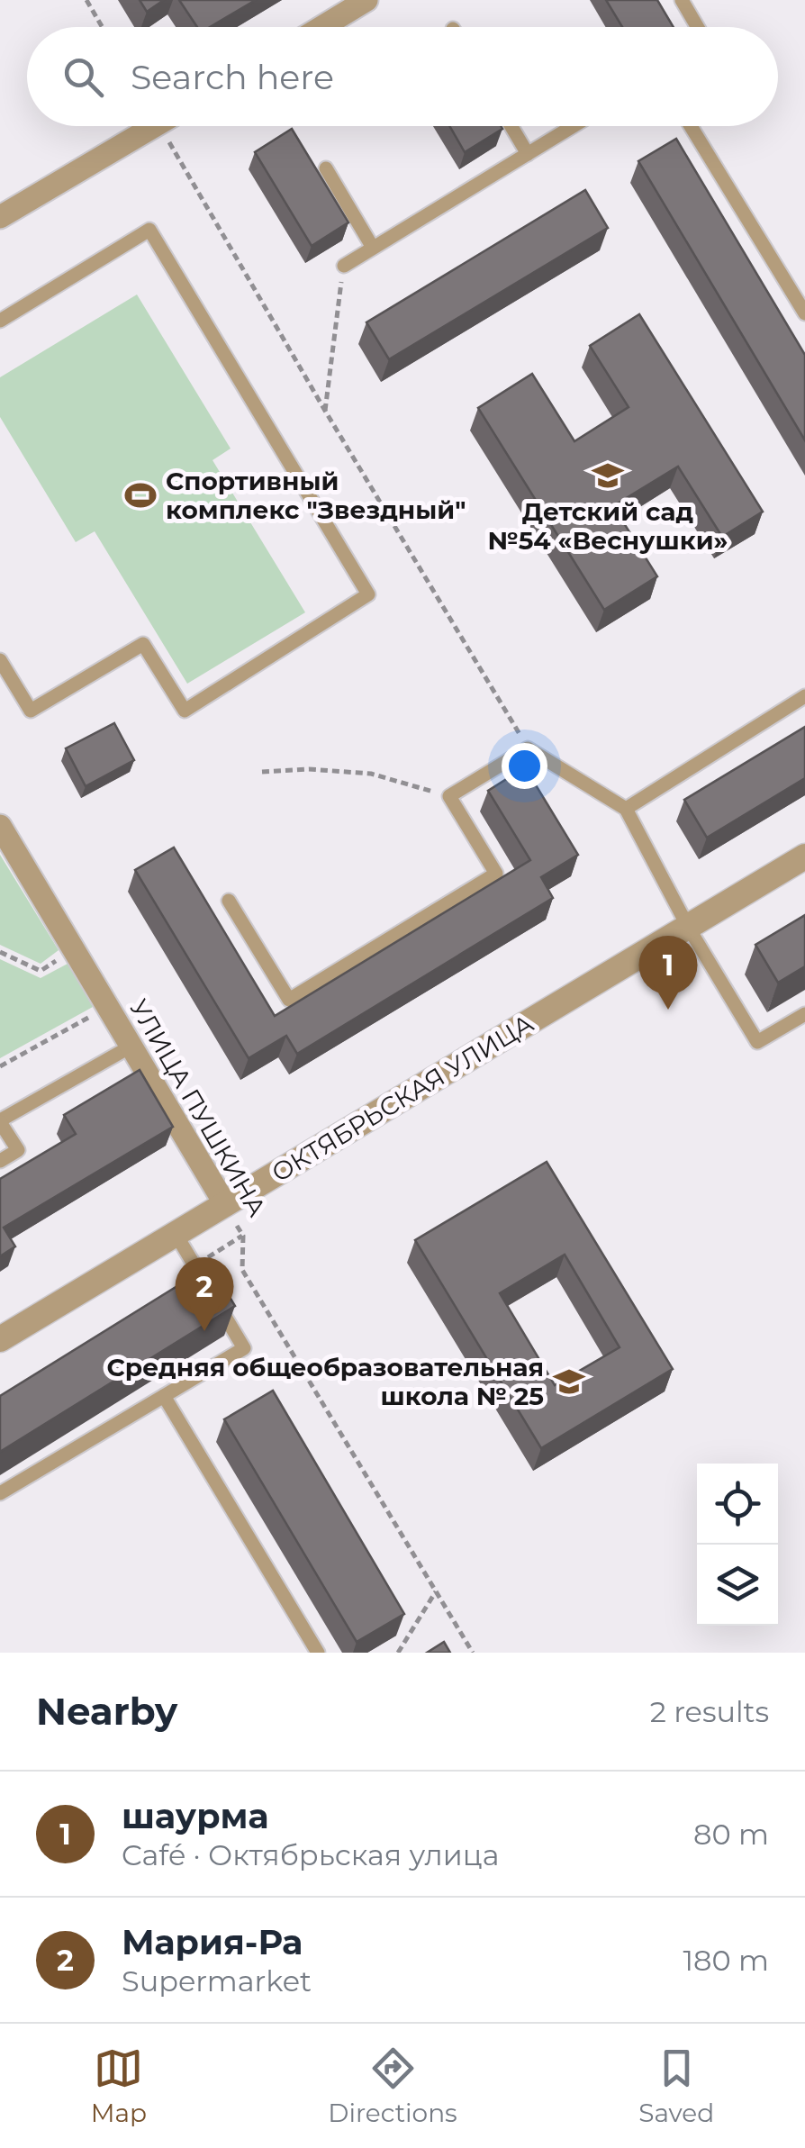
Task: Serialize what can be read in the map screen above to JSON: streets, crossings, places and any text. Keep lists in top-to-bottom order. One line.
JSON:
{"streets":{"street":["ОКТЯБРЬСКАЯ УЛИЦА","УЛИЦА ПУШКИНА"]},"crossings":[["ОКТЯБРЬСКАЯ УЛИЦА","УЛИЦА ПУШКИНА"]],"places":{"school or university":["Детский сад №54 «Веснушки»","Средняя общеобразовательная школа № 25"],"sports":["Спортивный комплекс \"Звездный\""]},"page":{"search":"Search here","pins":["1","2"],"heading":["Nearby","2 results"],"list":[{"mark":"1","name":"шаурма","note":"Café · Октябрьская улица","value":"80 m"},{"mark":"2","name":"Мария-Ра","note":"Supermarket","value":"180 m"}],"nav":["Map","Directions","Saved"]}}
